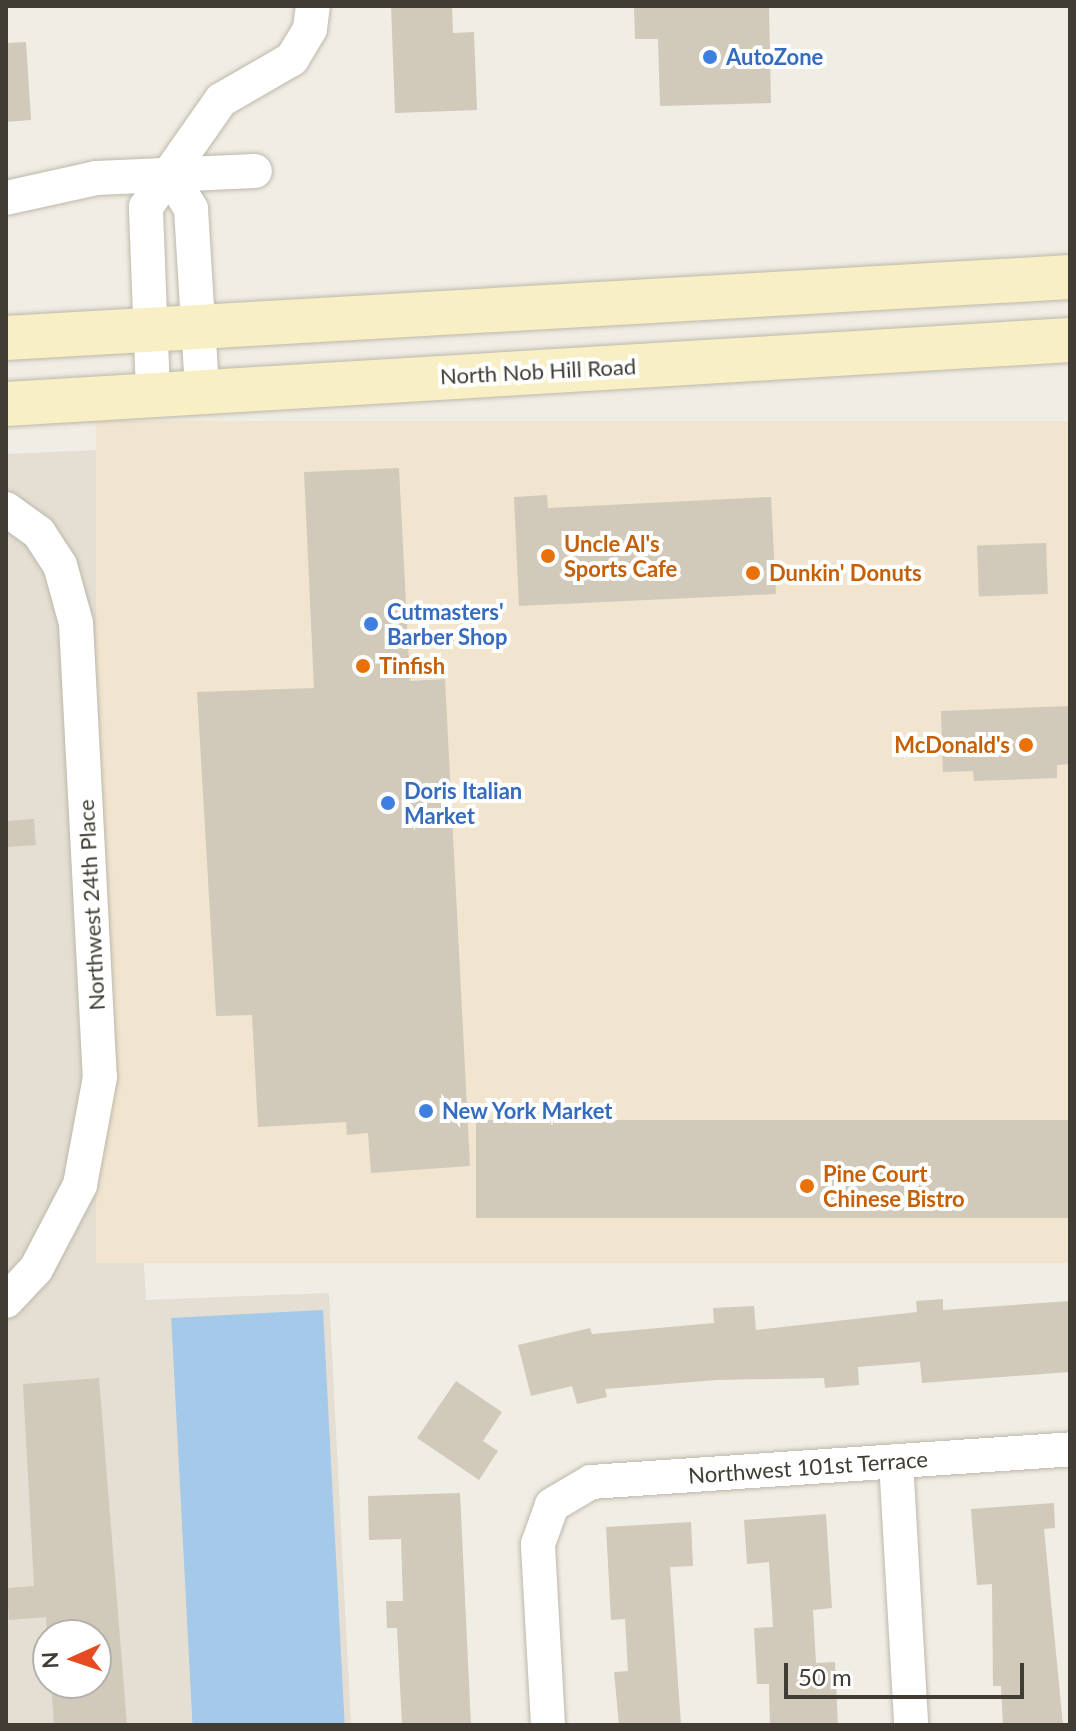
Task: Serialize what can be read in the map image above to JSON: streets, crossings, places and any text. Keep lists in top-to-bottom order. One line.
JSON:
{"streets":{"main road":["North Nob Hill Road"],"street":["Northwest 24th Place","Northwest 101st Terrace"]},"places":["AutoZone","Uncle Al's Sports Cafe","Dunkin' Donuts","Cutmasters' Barber Shop","Tinfish","McDonald's","Doris Italian Market","New York Market","Pine Court Chinese Bistro"],"scale_bar":"50 m","north":"left"}
